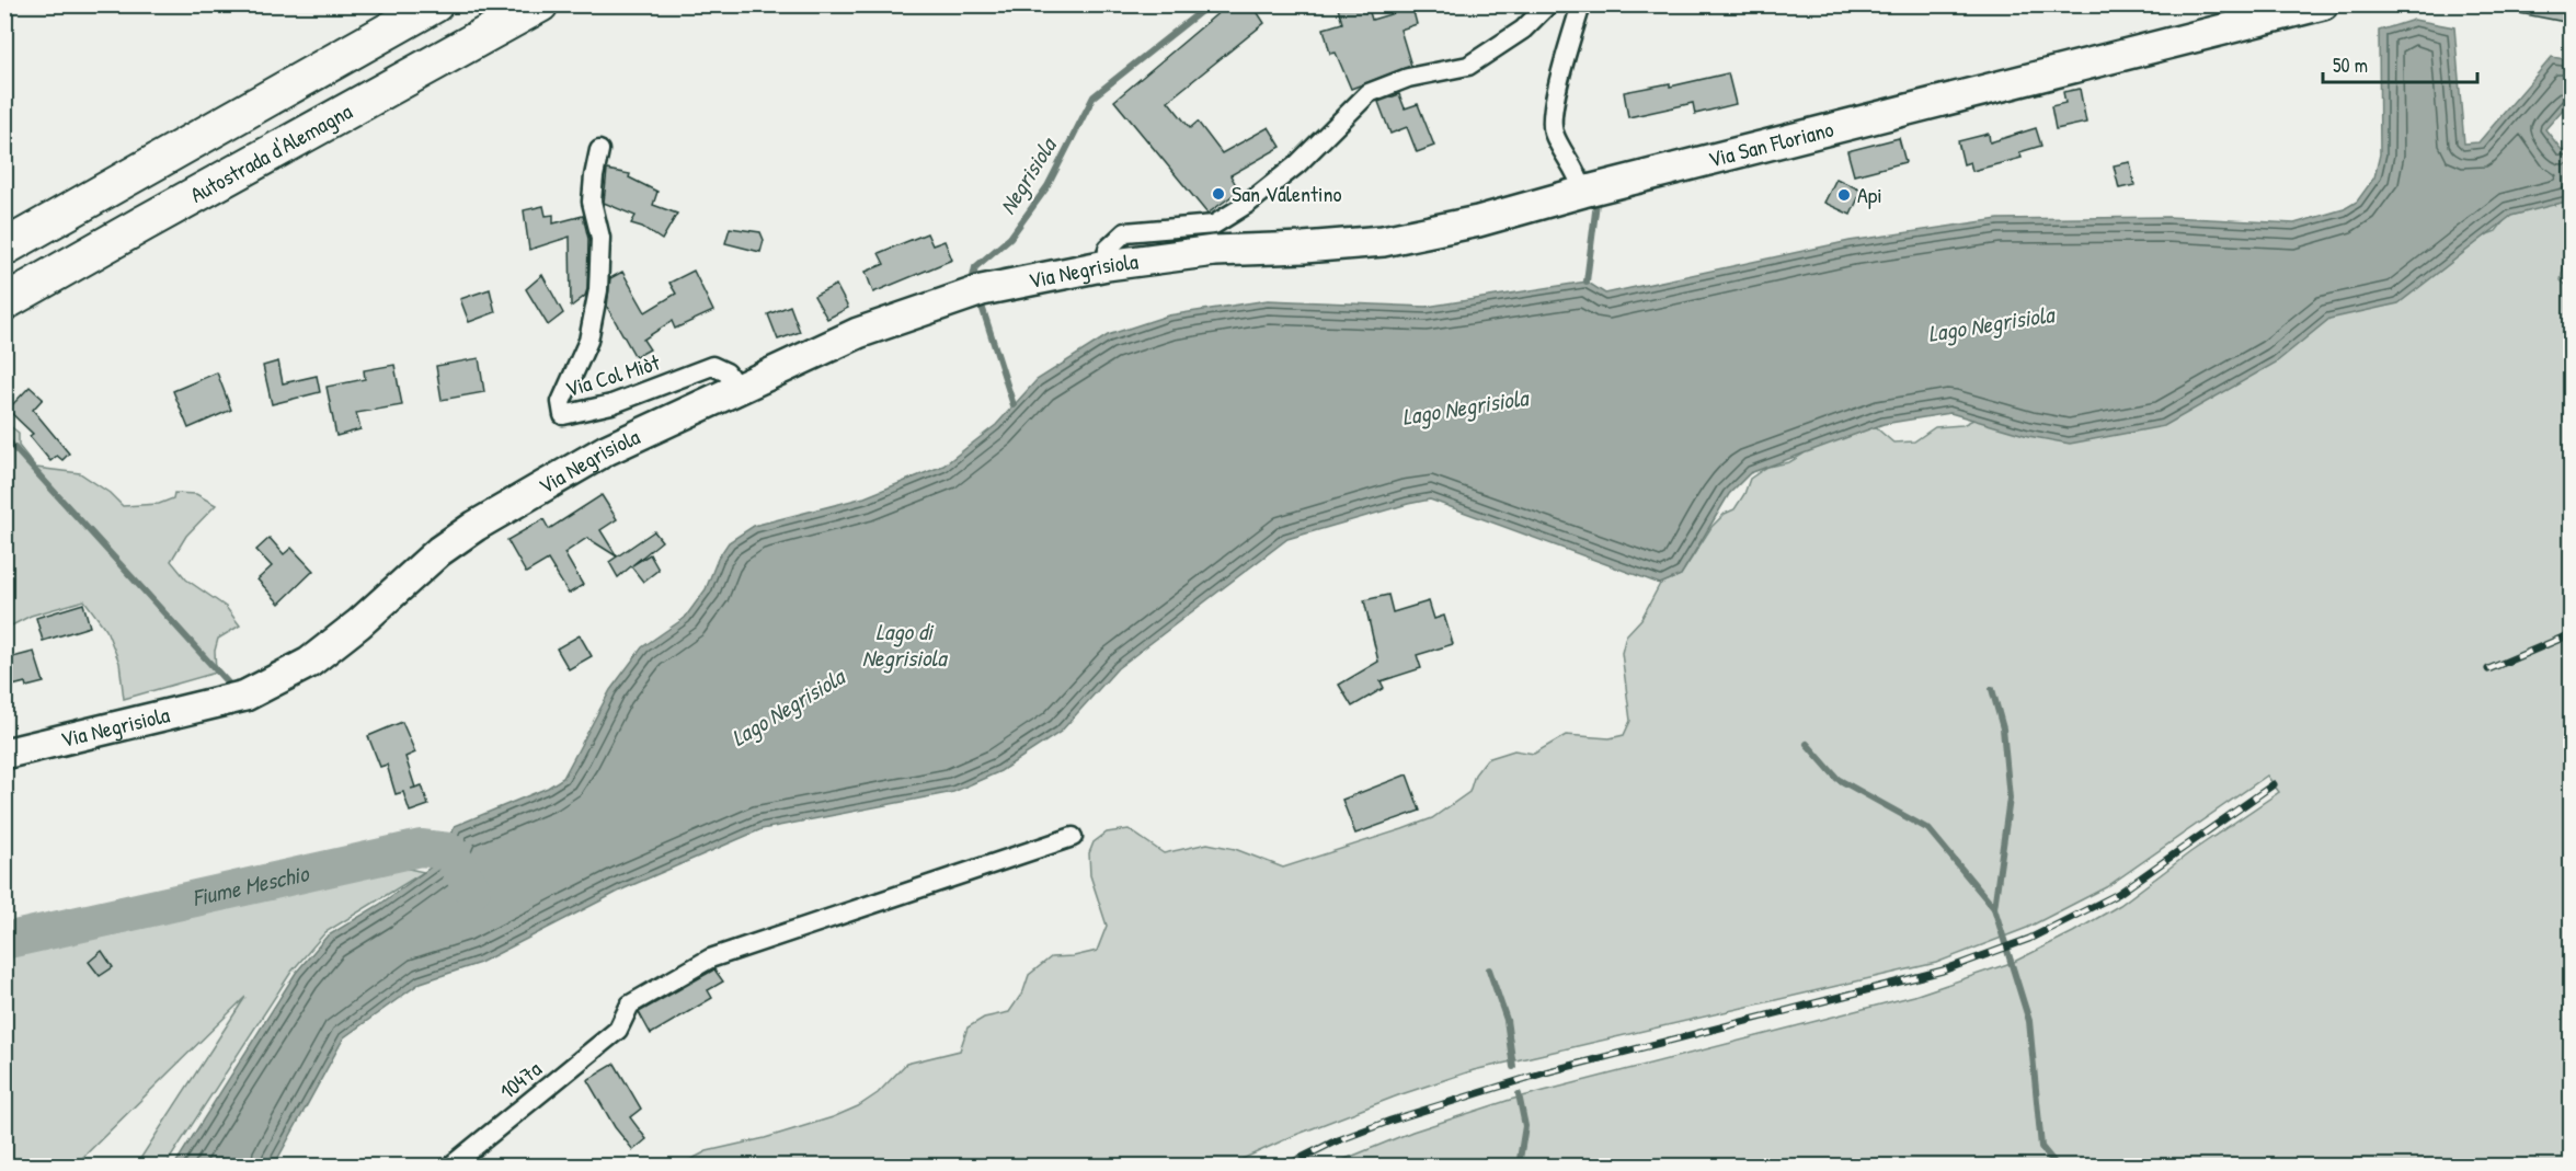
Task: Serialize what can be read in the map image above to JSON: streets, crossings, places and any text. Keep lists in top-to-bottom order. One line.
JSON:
{"streets":{"highway":["Autostrada d'Alemagna"],"main road":["Via San Floriano","Via Negrisiola"],"street":["Via Col Miòt","1047a"]},"crossings":[["Via San Floriano","Via Negrisiola"],["Via Negrisiola","Via Col Miòt"]],"water":["Negrisiola","Lago Negrisiola","Lago di Negrisiola","Fiume Meschio"],"places":["San Valentino","Api"],"scale_bar":"50 m"}
